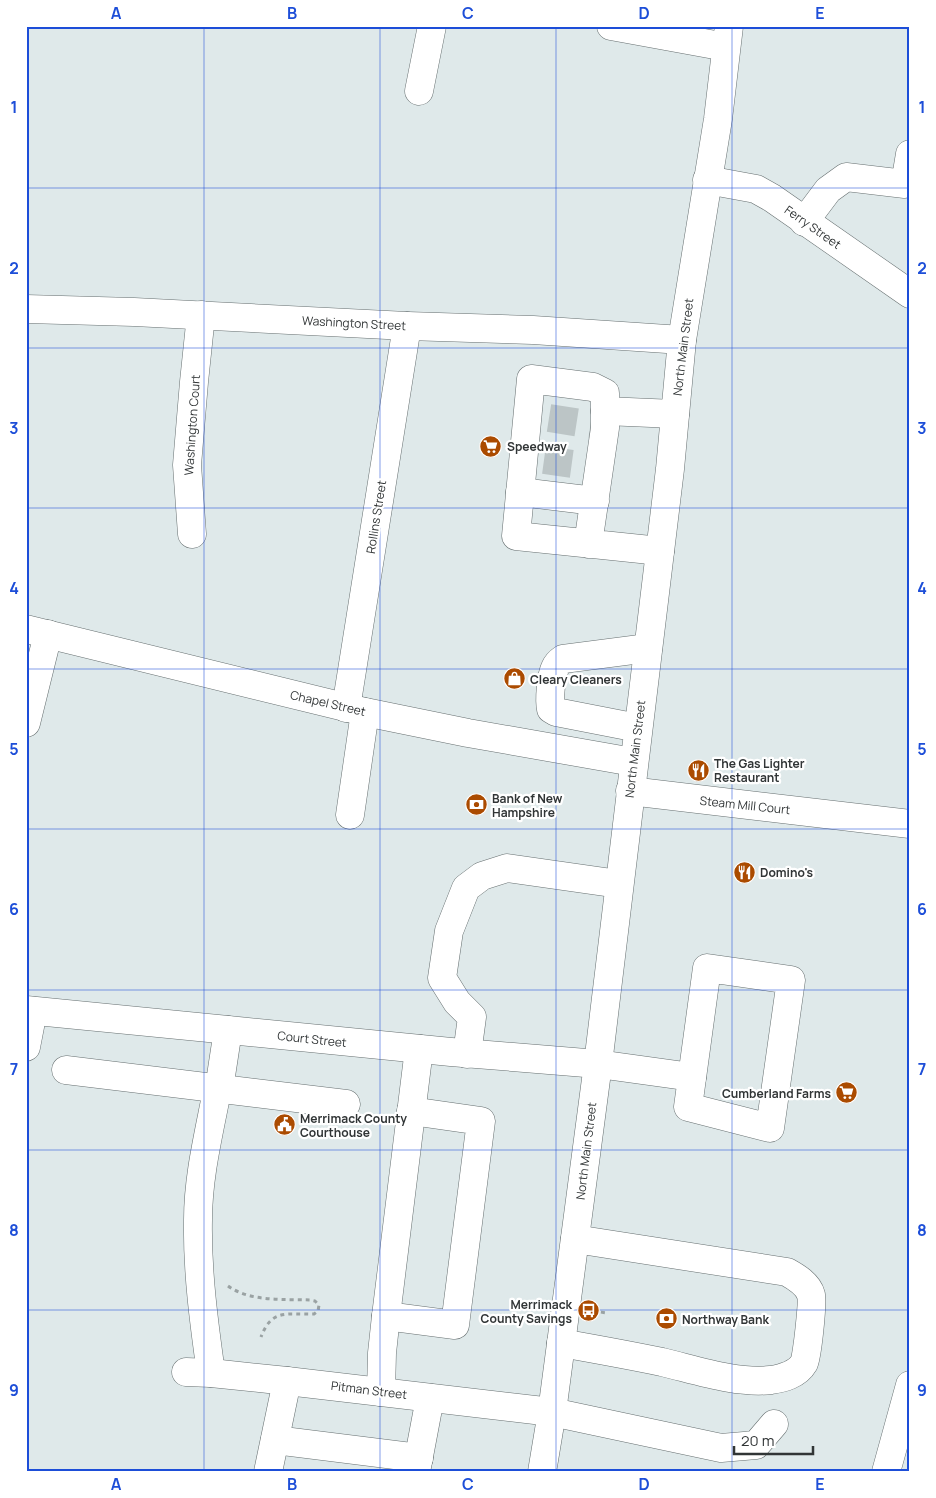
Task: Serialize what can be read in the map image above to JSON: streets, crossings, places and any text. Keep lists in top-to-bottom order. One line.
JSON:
{"streets":{"street":["Ferry Street","Washington Street","North Main Street","Washington Court","Rollins Street","Chapel Street","Steam Mill Court","Court Street","Pitman Street"]},"crossings":[["Ferry Street","North Main Street"],["Washington Street","North Main Street"],["Washington Street","Washington Court"],["Washington Street","Rollins Street"],["North Main Street","Chapel Street"],["North Main Street","Steam Mill Court"],["North Main Street","Court Street"],["North Main Street","Pitman Street"],["Rollins Street","Chapel Street"]],"places":{"supermarket":["Speedway","Cumberland Farms"],"shop":["Cleary Cleaners"],"restaurant":["The Gas Lighter Restaurant","Domino's"],"bank":["Bank of New Hampshire","Northway Bank"],"public building":["Merrimack County Courthouse"],"bus stop":["Merrimack County Savings"]},"scale_bar":"20 m","grid":{"columns":["A","B","C","D","E"],"rows":["1","2","3","4","5","6","7","8","9"]}}
